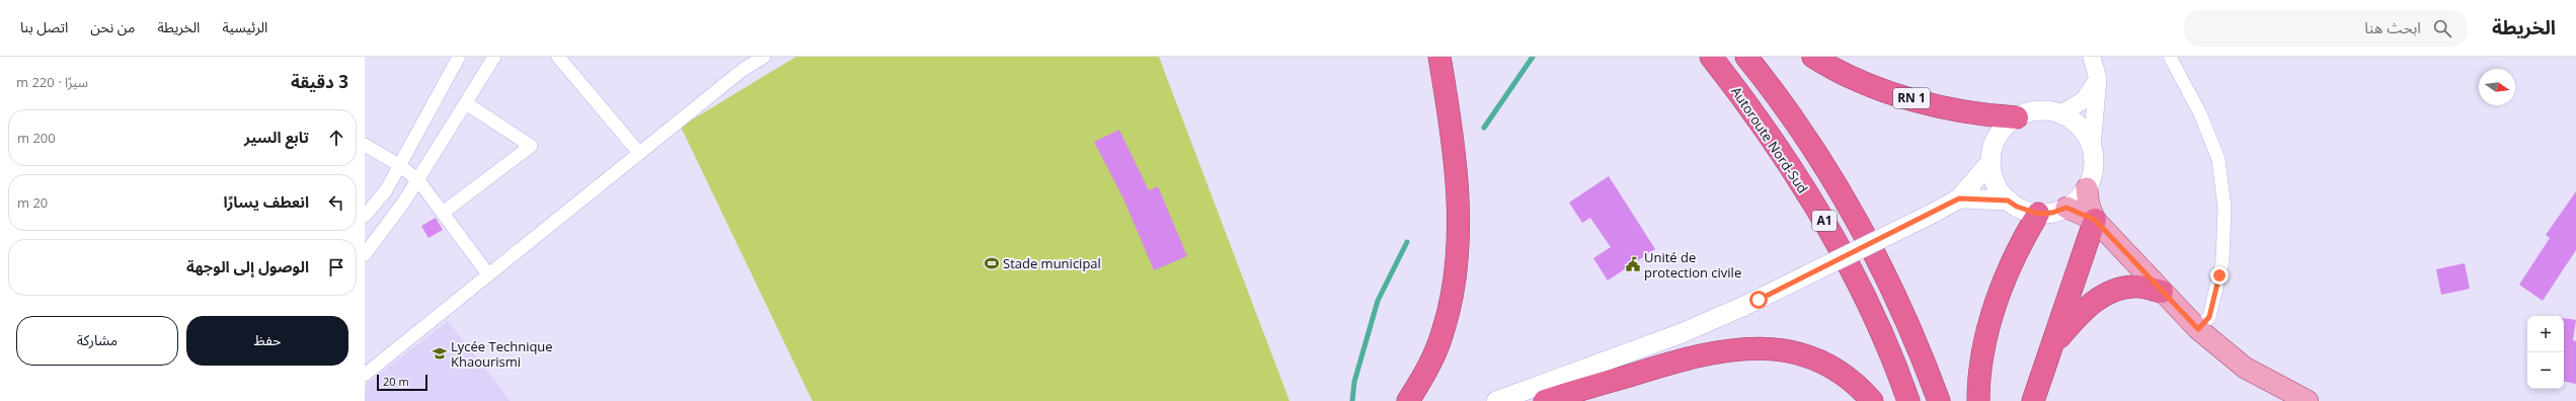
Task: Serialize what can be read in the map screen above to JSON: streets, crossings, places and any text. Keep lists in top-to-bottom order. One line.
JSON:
{"streets":{"highway":["RN 1","Autoroute Nord-Sud","A1"]},"places":{"sports":["Stade municipal"],"public building":["Unité de protection civile"],"school or university":["Lycée Technique Khaourismi"]},"scale_bar":"20 m","north":"right","page":{"header":"الخريطة","search":"ابحث هنا","nav":["الرئيسية","الخريطة","من نحن","اتصل بنا"],"heading":["3 دقيقة","سيرًا · 220 m"],"list":[["تابع السير","200 m"],["انعطف يسارًا","20 m"],"الوصول إلى الوجهة"],"buttons":["حفظ","مشاركة"],"map_buttons":["+","−"],"scale":"20 m"}}
